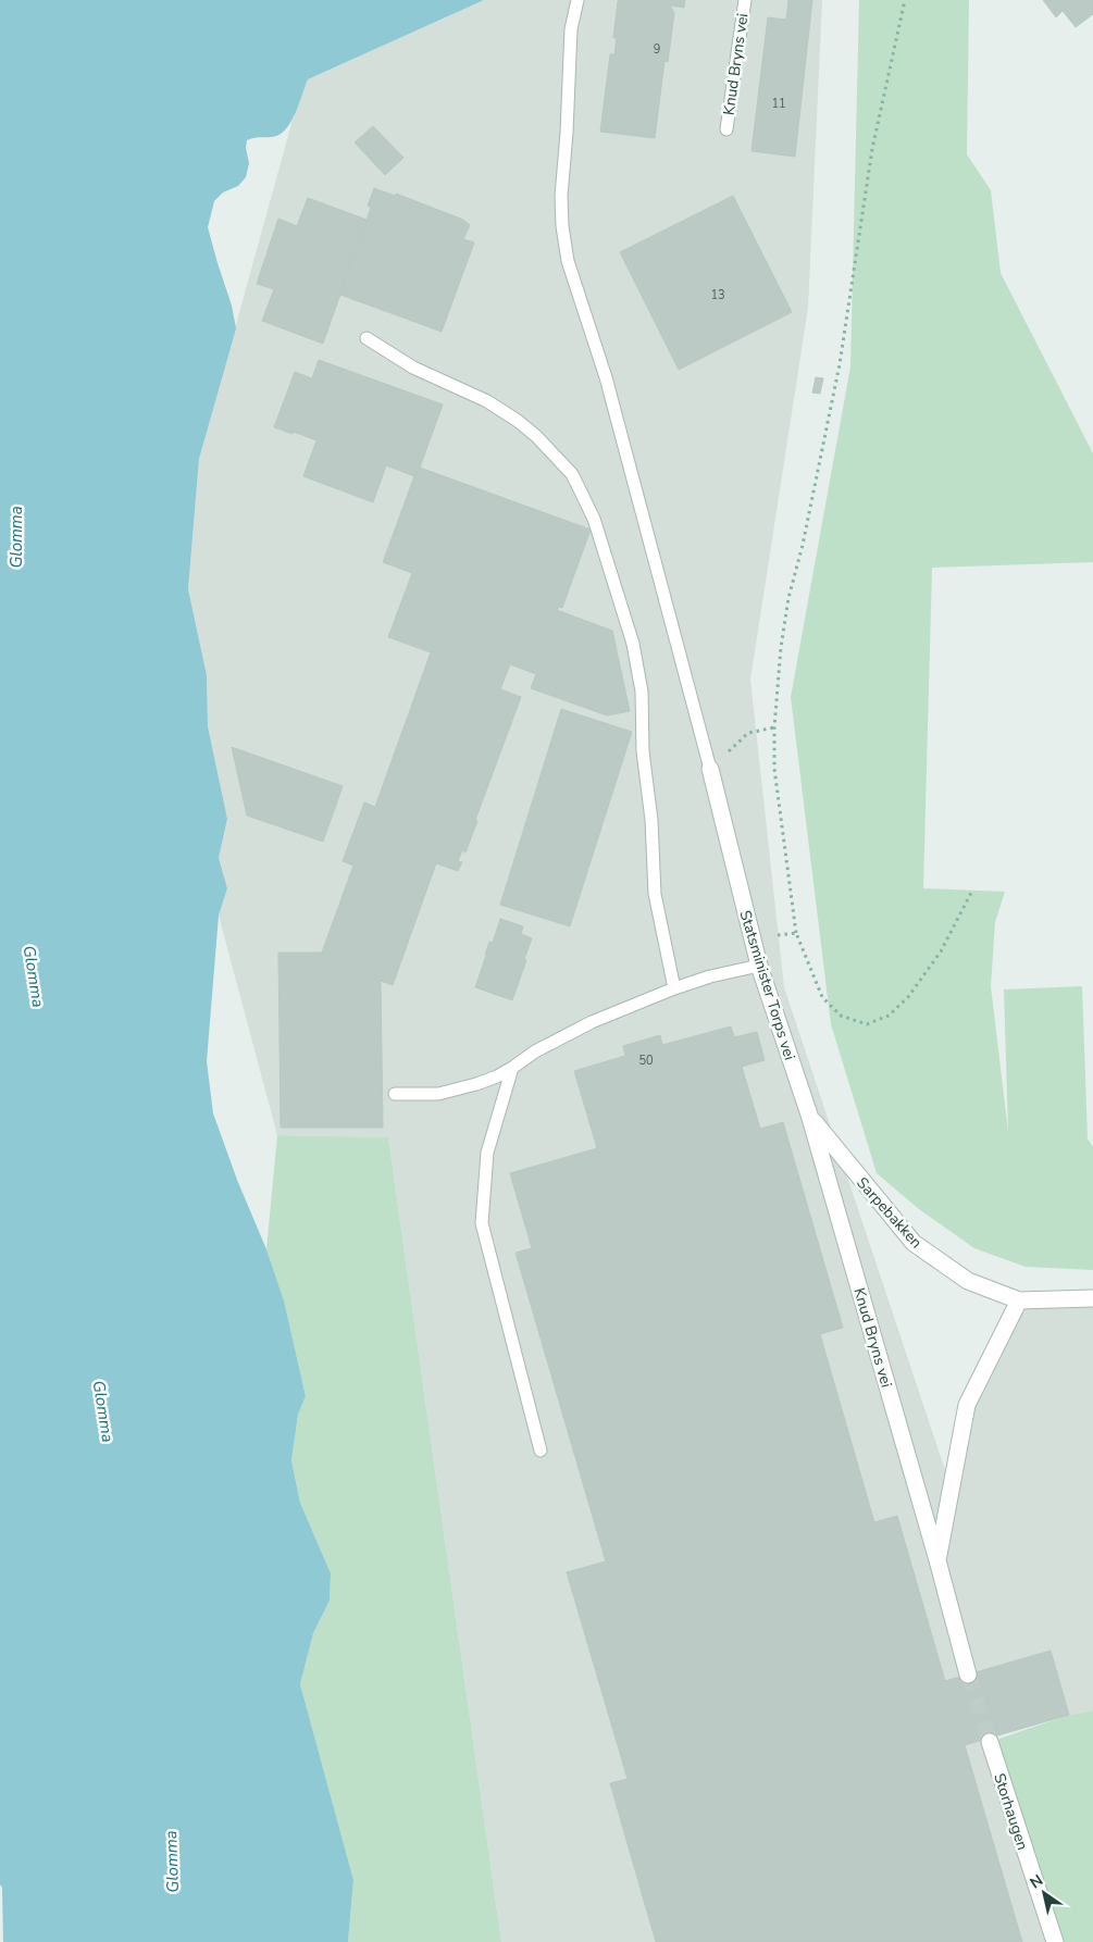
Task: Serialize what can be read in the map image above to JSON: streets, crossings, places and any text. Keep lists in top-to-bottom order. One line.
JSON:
{"streets":{"street":["Knud Bryns vei","Statsminister Torps vei","Sarpebakken","Storhaugen"]},"crossings":[["Knud Bryns vei","Statsminister Torps vei"],["Knud Bryns vei","Sarpebakken"],["Statsminister Torps vei","Sarpebakken"]],"water":["Glomma"],"house_numbers":["9","11","13","50"],"north":"top left"}
